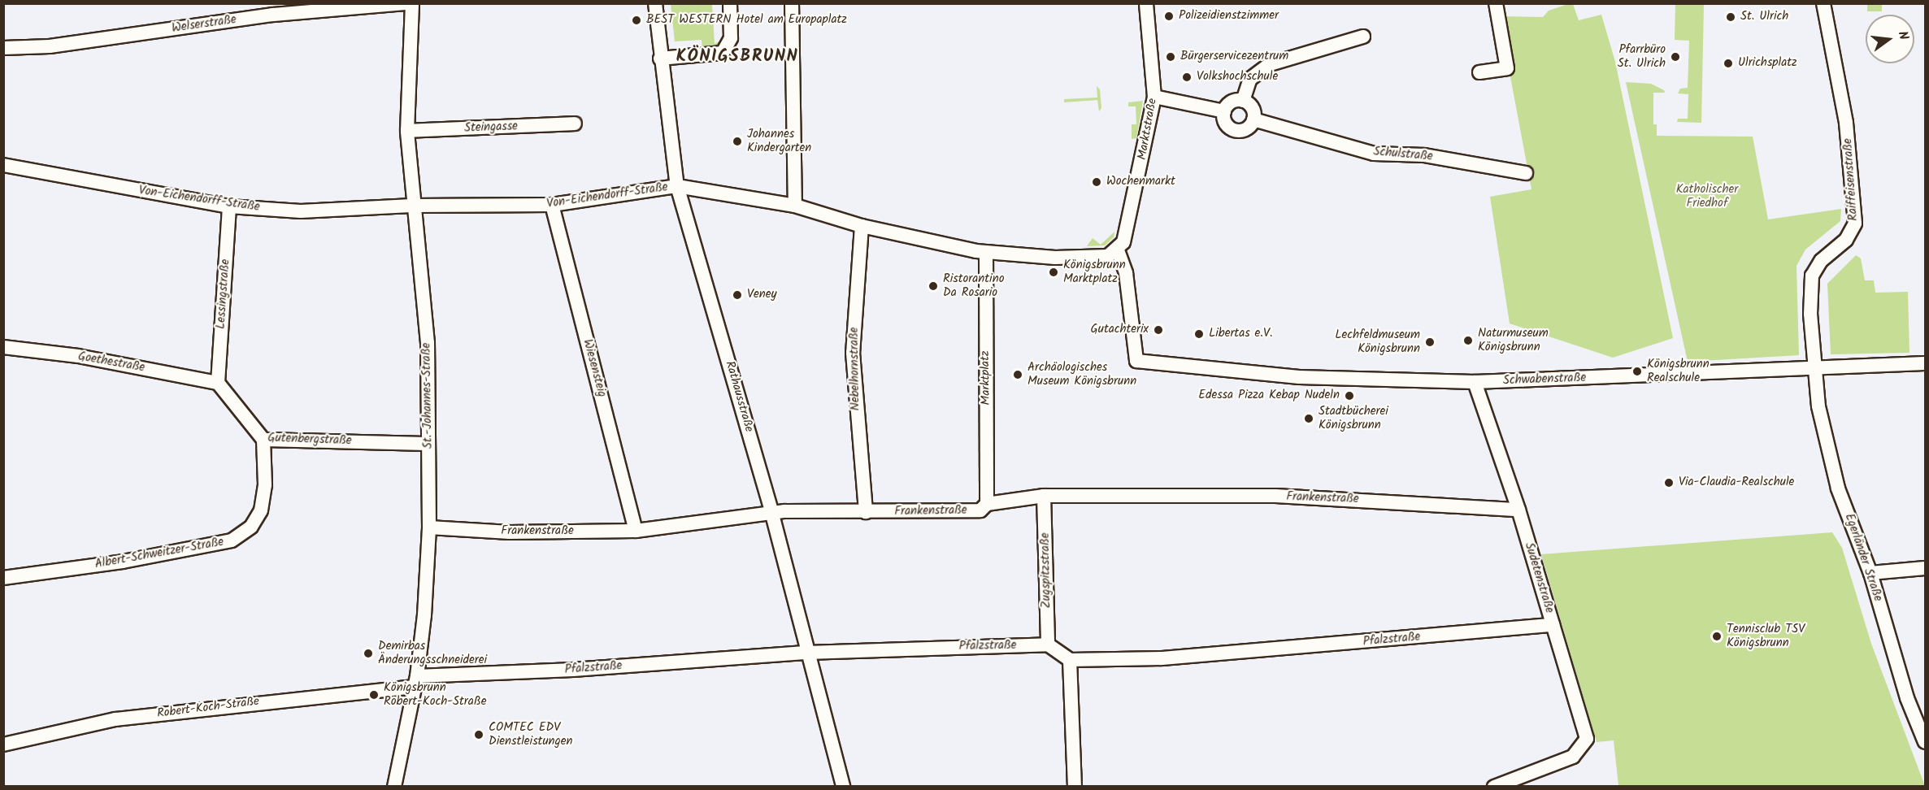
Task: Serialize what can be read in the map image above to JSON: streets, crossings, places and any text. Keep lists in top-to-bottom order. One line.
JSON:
{"streets":{"street":["Welserstraße","Steingasse","Marktstraße","Schulstraße","Raiffeisenstraße","Von-Eichendorff-Straße","Lessingstraße","Goethestraße","Wiesensteig","Nebelhornstraße","Marktplatz","Schwabenstraße","St.-Johannes-Straße","Rathausstraße","Gutenbergstraße","Frankenstraße","Albert-Schweitzer-Straße","Egerländer Straße","Zugspitzstraße","Sudetenstraße","Pfalzstraße","Robert-Koch-Straße"]},"crossings":[["Steingasse","St.-Johannes-Straße"],["Marktstraße","Von-Eichendorff-Straße"],["Marktstraße","Schwabenstraße"],["Raiffeisenstraße","Schwabenstraße"],["Raiffeisenstraße","Egerländer Straße"],["Von-Eichendorff-Straße","Lessingstraße"],["Von-Eichendorff-Straße","Wiesensteig"],["Von-Eichendorff-Straße","Nebelhornstraße"],["Von-Eichendorff-Straße","Marktplatz"],["Von-Eichendorff-Straße","Schwabenstraße"],["Von-Eichendorff-Straße","St.-Johannes-Straße"],["Von-Eichendorff-Straße","Rathausstraße"],["Lessingstraße","Goethestraße"],["Lessingstraße","Gutenbergstraße"],["Goethestraße","Gutenbergstraße"],["Wiesensteig","Frankenstraße"],["Nebelhornstraße","Frankenstraße"],["Marktplatz","Frankenstraße"],["Schwabenstraße","Egerländer Straße"],["Schwabenstraße","Sudetenstraße"],["St.-Johannes-Straße","Gutenbergstraße"],["St.-Johannes-Straße","Frankenstraße"],["St.-Johannes-Straße","Pfalzstraße"],["St.-Johannes-Straße","Robert-Koch-Straße"],["Rathausstraße","Frankenstraße"],["Rathausstraße","Pfalzstraße"],["Gutenbergstraße","Albert-Schweitzer-Straße"],["Frankenstraße","Zugspitzstraße"],["Frankenstraße","Sudetenstraße"],["Zugspitzstraße","Pfalzstraße"],["Sudetenstraße","Pfalzstraße"],["Pfalzstraße","Robert-Koch-Straße"]],"districts":["KÖNIGSBRUNN"],"parks":["Katholischer Friedhof"],"places":["Polizeidienstzimmer","St. Ulrich","BEST WESTERN Hotel am Europaplatz","Bürgerservicezentrum","Pfarrbüro St. Ulrich","Ulrichsplatz","Volkshochschule","Johannes Kindergarten","Wochenmarkt","Königsbrunn Marktplatz","Ristorantino Da Rosario","Veney","Gutachterix","Libertas e.V.","Naturmuseum Königsbrunn","Lechfeldmuseum Königsbrunn","Königsbrunn Realschule","Archäologisches Museum Königsbrunn","Edessa Pizza Kebap Nudeln","Stadtbücherei Königsbrunn","Via-Claudia-Realschule","Tennisclub TSV Königsbrunn","Demirbas Änderungsschneiderei","Königsbrunn Robert-Koch-Straße","COMTEC EDV Dienstleistungen"],"north":"right"}
